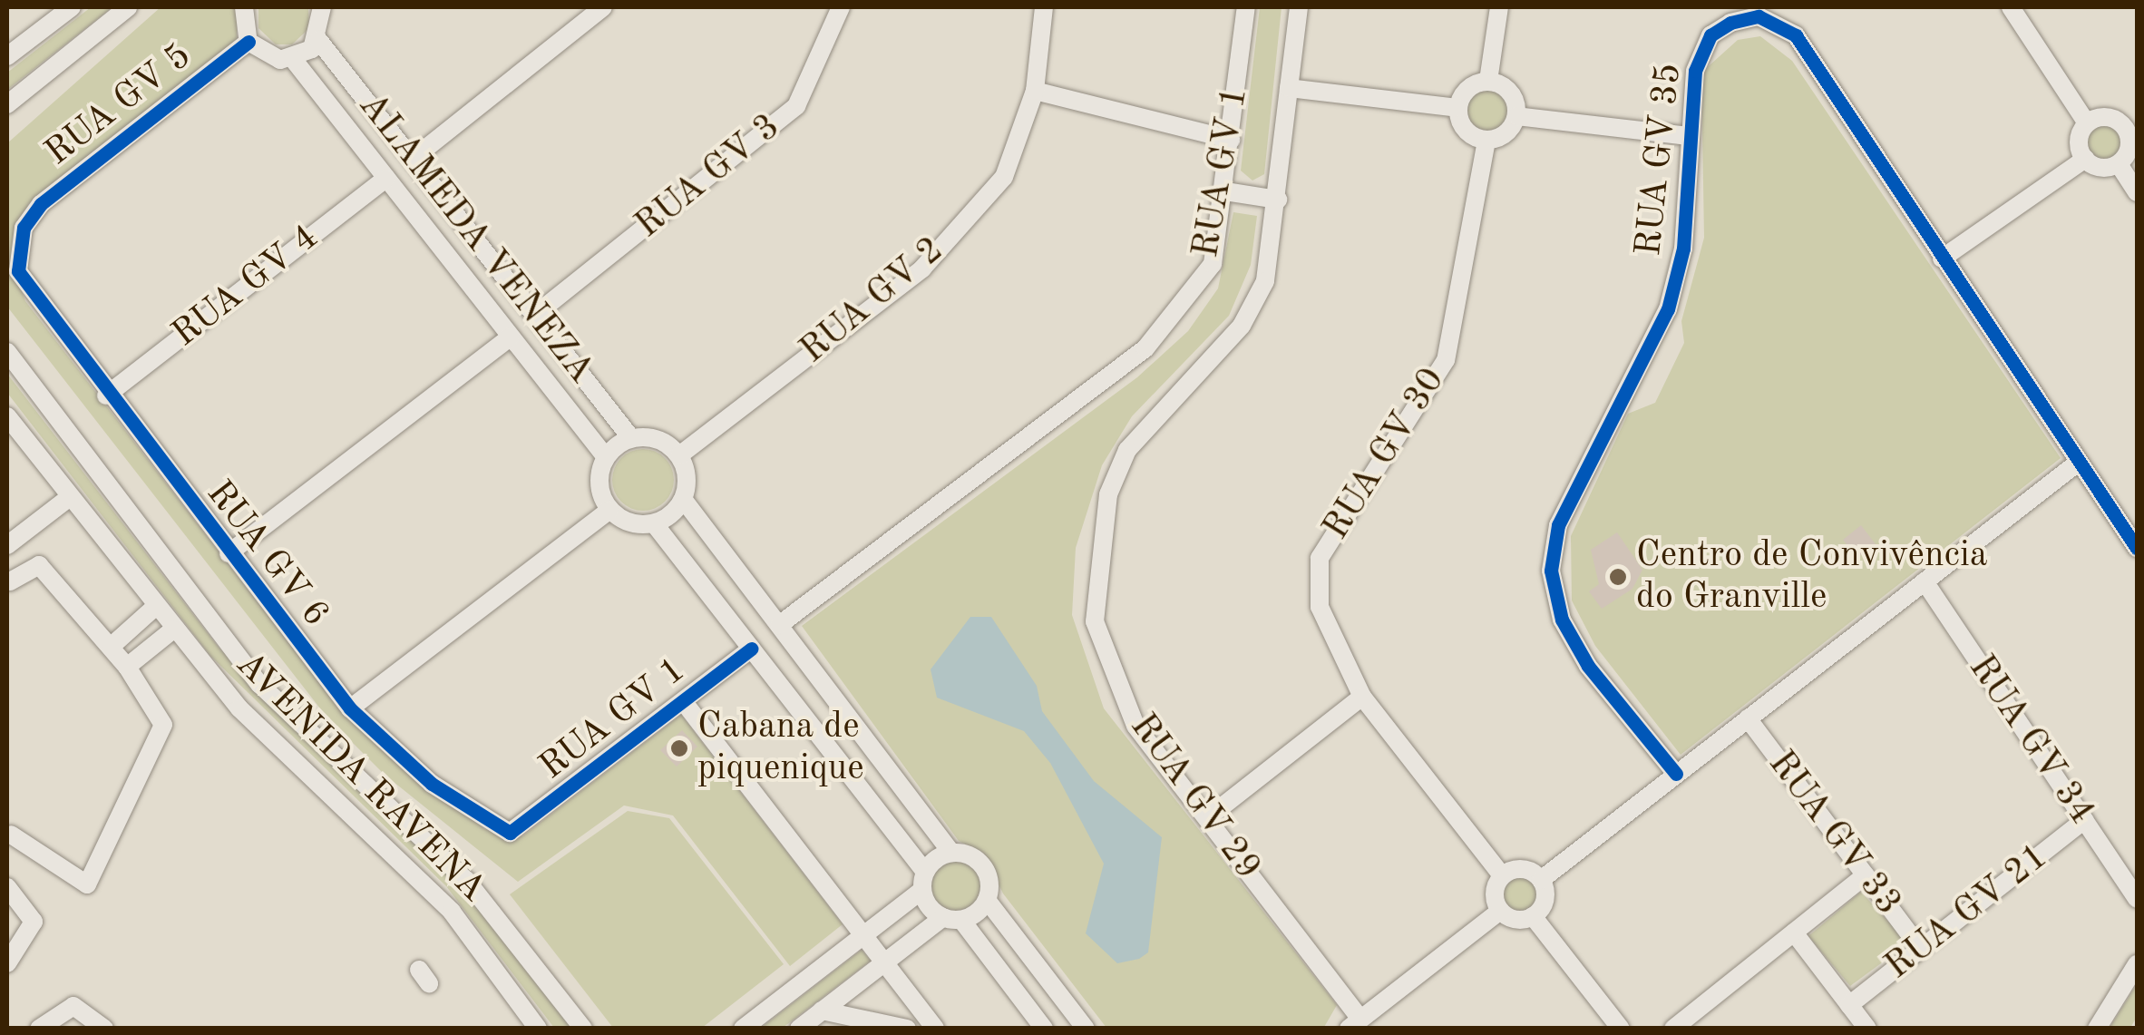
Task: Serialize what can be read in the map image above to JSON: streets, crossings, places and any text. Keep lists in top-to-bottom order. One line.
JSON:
{"streets":{"street":["RUA GV 5","RUA GV 35","RUA GV 1","RUA GV 3","ALAMEDA VENEZA","RUA GV 4","RUA GV 2","RUA GV 30","RUA GV 6","RUA GV 34","AVENIDA RAVENA","RUA GV 29","RUA GV 33","RUA GV 21"]},"crossings":[["RUA GV 5","RUA GV 6"],["RUA GV 1","RUA GV 6"],["RUA GV 3","ALAMEDA VENEZA"],["ALAMEDA VENEZA","RUA GV 4"],["ALAMEDA VENEZA","RUA GV 2"],["RUA GV 4","RUA GV 6"],["RUA GV 34","RUA GV 21"],["RUA GV 33","RUA GV 21"]],"places":["Centro de Convivência do Granville","Cabana de piquenique"]}
